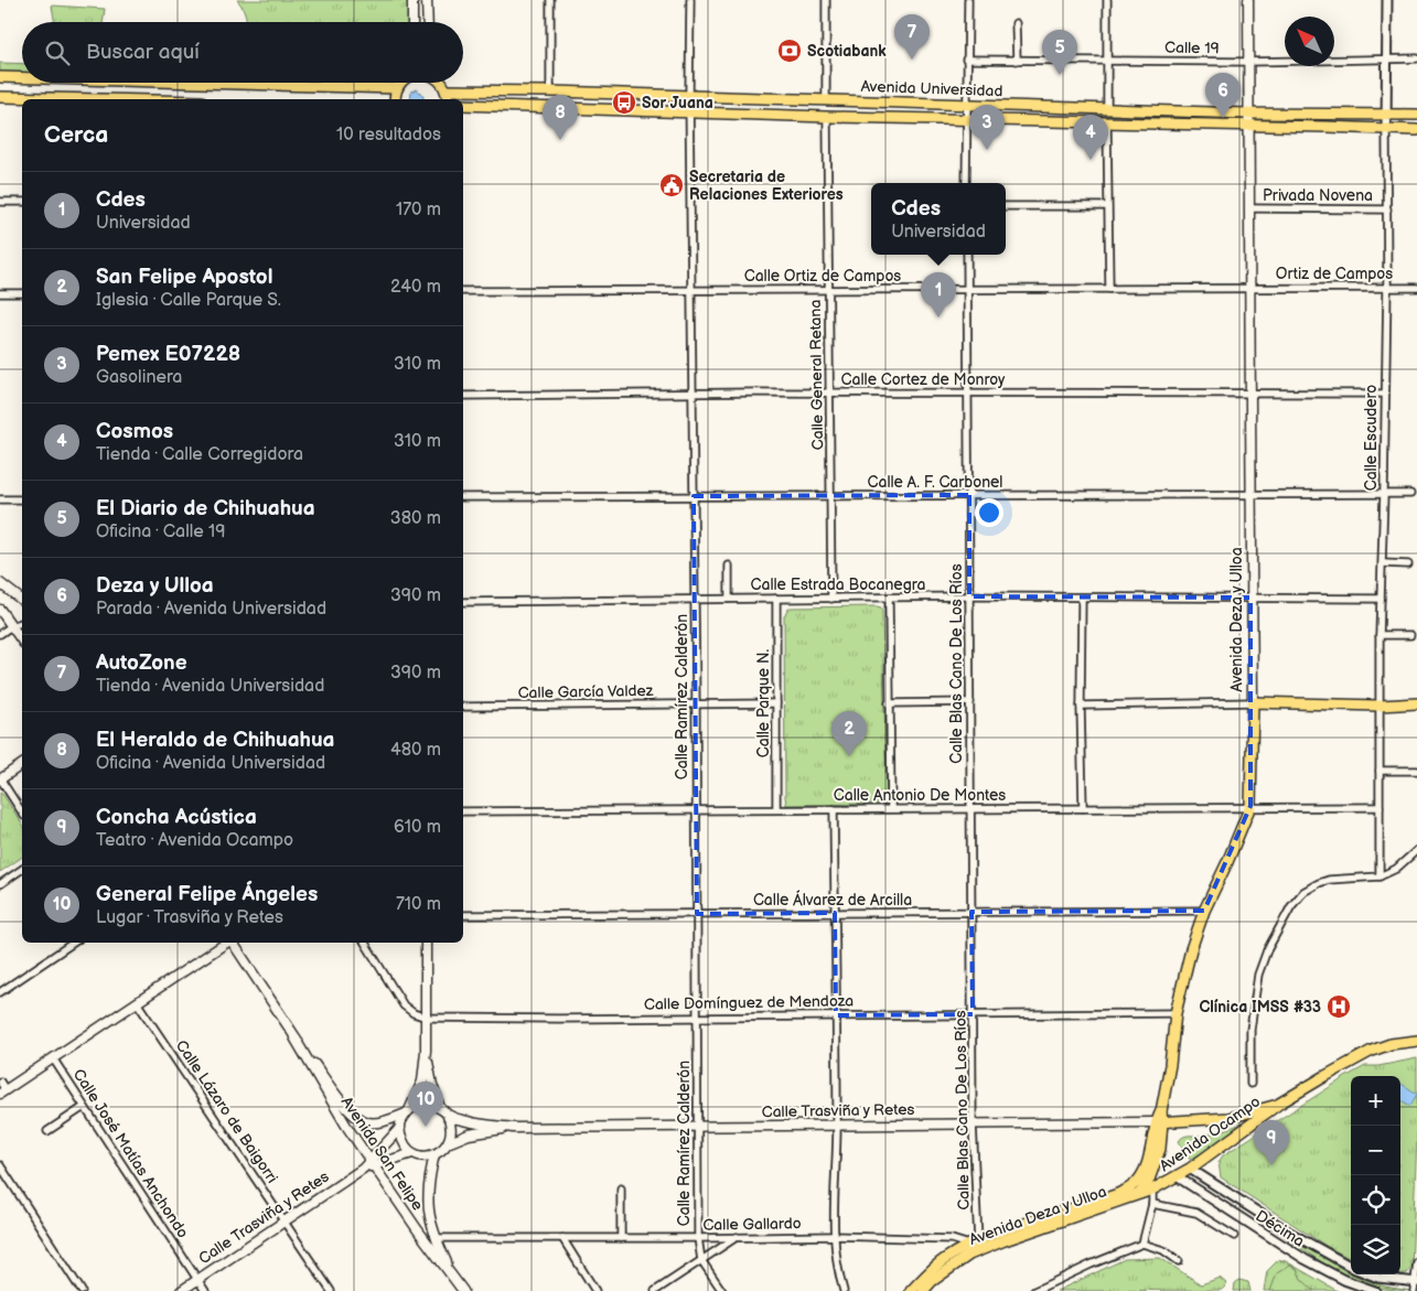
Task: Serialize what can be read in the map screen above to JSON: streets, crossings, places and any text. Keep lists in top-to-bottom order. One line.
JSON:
{"streets":{"main road":["Avenida Universidad","Avenida Deza y Ulloa","Calle Trasviña y Retes","Avenida Ocampo","Avenida San Felipe"],"street":["Calle 19","Privada Novena","Ortiz de Campos","Calle Ortiz de Campos","Calle General Retana","Calle Cortez de Monroy","Calle Escudero","Calle A. F. Carbonel","Calle Estrada Bocanegra","Calle Blas Cano De Los Ríos","Calle García Valdez","Calle Ramírez Calderón","Calle Parque N.","Calle Antonio De Montes","Calle Álvarez de Arcilla","Calle Domínguez de Mendoza","Calle Lázaro de Baigorri","Calle José Matías Anchondo","Calle Gallardo","Décima"]},"crossings":[["Calle 19","Calle Escudero"],["Calle 19","Avenida Deza y Ulloa"],["Avenida Universidad","Calle General Retana"],["Avenida Universidad","Calle Escudero"],["Avenida Universidad","Avenida Deza y Ulloa"],["Avenida Universidad","Calle Ramírez Calderón"],["Privada Novena","Calle Escudero"],["Privada Novena","Avenida Deza y Ulloa"],["Ortiz de Campos","Calle Ortiz de Campos"],["Ortiz de Campos","Calle Escudero"],["Ortiz de Campos","Avenida Deza y Ulloa"],["Calle Ortiz de Campos","Calle General Retana"],["Calle Ortiz de Campos","Avenida Deza y Ulloa"],["Calle Ortiz de Campos","Calle Blas Cano De Los Ríos"],["Calle Ortiz de Campos","Calle Ramírez Calderón"],["Calle General Retana","Calle Cortez de Monroy"],["Calle General Retana","Calle A. F. Carbonel"],["Calle General Retana","Calle Estrada Bocanegra"],["Calle Cortez de Monroy","Calle Escudero"],["Calle Cortez de Monroy","Avenida Deza y Ulloa"],["Calle Cortez de Monroy","Calle Blas Cano De Los Ríos"],["Calle Cortez de Monroy","Calle Ramírez Calderón"],["Calle Escudero","Calle A. F. Carbonel"],["Calle Escudero","Calle Estrada Bocanegra"],["Calle Escudero","Calle Antonio De Montes"],["Calle A. F. Carbonel","Avenida Deza y Ulloa"],["Calle A. F. Carbonel","Calle Blas Cano De Los Ríos"],["Calle A. F. Carbonel","Calle Ramírez Calderón"],["Calle Estrada Bocanegra","Avenida Deza y Ulloa"],["Calle Estrada Bocanegra","Calle Blas Cano De Los Ríos"],["Calle Estrada Bocanegra","Calle Ramírez Calderón"],["Calle Estrada Bocanegra","Calle Parque N."],["Avenida Deza y Ulloa","Calle Blas Cano De Los Ríos"],["Avenida Deza y Ulloa","Calle Antonio De Montes"],["Avenida Deza y Ulloa","Calle Álvarez de Arcilla"],["Avenida Deza y Ulloa","Calle Domínguez de Mendoza"],["Avenida Deza y Ulloa","Calle Trasviña y Retes"],["Avenida Deza y Ulloa","Avenida Ocampo"],["Avenida Deza y Ulloa","Calle Gallardo"],["Calle Blas Cano De Los Ríos","Calle Antonio De Montes"],["Calle Blas Cano De Los Ríos","Calle Álvarez de Arcilla"],["Calle Blas Cano De Los Ríos","Calle Domínguez de Mendoza"],["Calle Blas Cano De Los Ríos","Calle Trasviña y Retes"],["Calle Blas Cano De Los Ríos","Calle Gallardo"],["Calle García Valdez","Calle Ramírez Calderón"],["Calle García Valdez","Calle Parque N."],["Calle Ramírez Calderón","Calle Antonio De Montes"],["Calle Ramírez Calderón","Calle Álvarez de Arcilla"],["Calle Ramírez Calderón","Calle Domínguez de Mendoza"],["Calle Ramírez Calderón","Calle Trasviña y Retes"],["Calle Ramírez Calderón","Calle Gallardo"],["Calle Parque N.","Calle Antonio De Montes"],["Calle Trasviña y Retes","Calle Lázaro de Baigorri"],["Calle Trasviña y Retes","Avenida Ocampo"],["Calle Trasviña y Retes","Calle José Matías Anchondo"],["Calle Trasviña y Retes","Avenida San Felipe"],["Avenida Ocampo","Décima"],["Avenida San Felipe","Calle Gallardo"]],"places":{"bank":["Scotiabank"],"bus stop":["Sor Juana"],"public building":["Secretaria de Relaciones Exteriores"],"hospital":["Clínica IMSS #33"]},"north":"top left","page":{"pins":["7","5","6","8","3","4","1","2","10","9"],"search":"Buscar aquí","heading":["Cerca","10 resultados"],"list":[{"mark":"1","name":"Cdes","note":"Universidad","value":"170 m"},{"mark":"2","name":"San Felipe Apostol","note":"Iglesia · Calle Parque S.","value":"240 m"},{"mark":"3","name":"Pemex E07228","note":"Gasolinera","value":"310 m"},{"mark":"4","name":"Cosmos","note":"Tienda · Calle Corregidora","value":"310 m"},{"mark":"5","name":"El Diario de Chihuahua","note":"Oficina · Calle 19","value":"380 m"},{"mark":"6","name":"Deza y Ulloa","note":"Parada · Avenida Universidad","value":"390 m"},{"mark":"7","name":"AutoZone","note":"Tienda · Avenida Universidad","value":"390 m"},{"mark":"8","name":"El Heraldo de Chihuahua","note":"Oficina · Avenida Universidad","value":"480 m"},{"mark":"9","name":"Concha Acústica","note":"Teatro · Avenida Ocampo","value":"610 m"},{"mark":"10","name":"General Felipe Ángeles","note":"Lugar · Trasviña y Retes","value":"710 m"}],"popup":["Cdes","Universidad"],"map_buttons":["+","−"]}}
